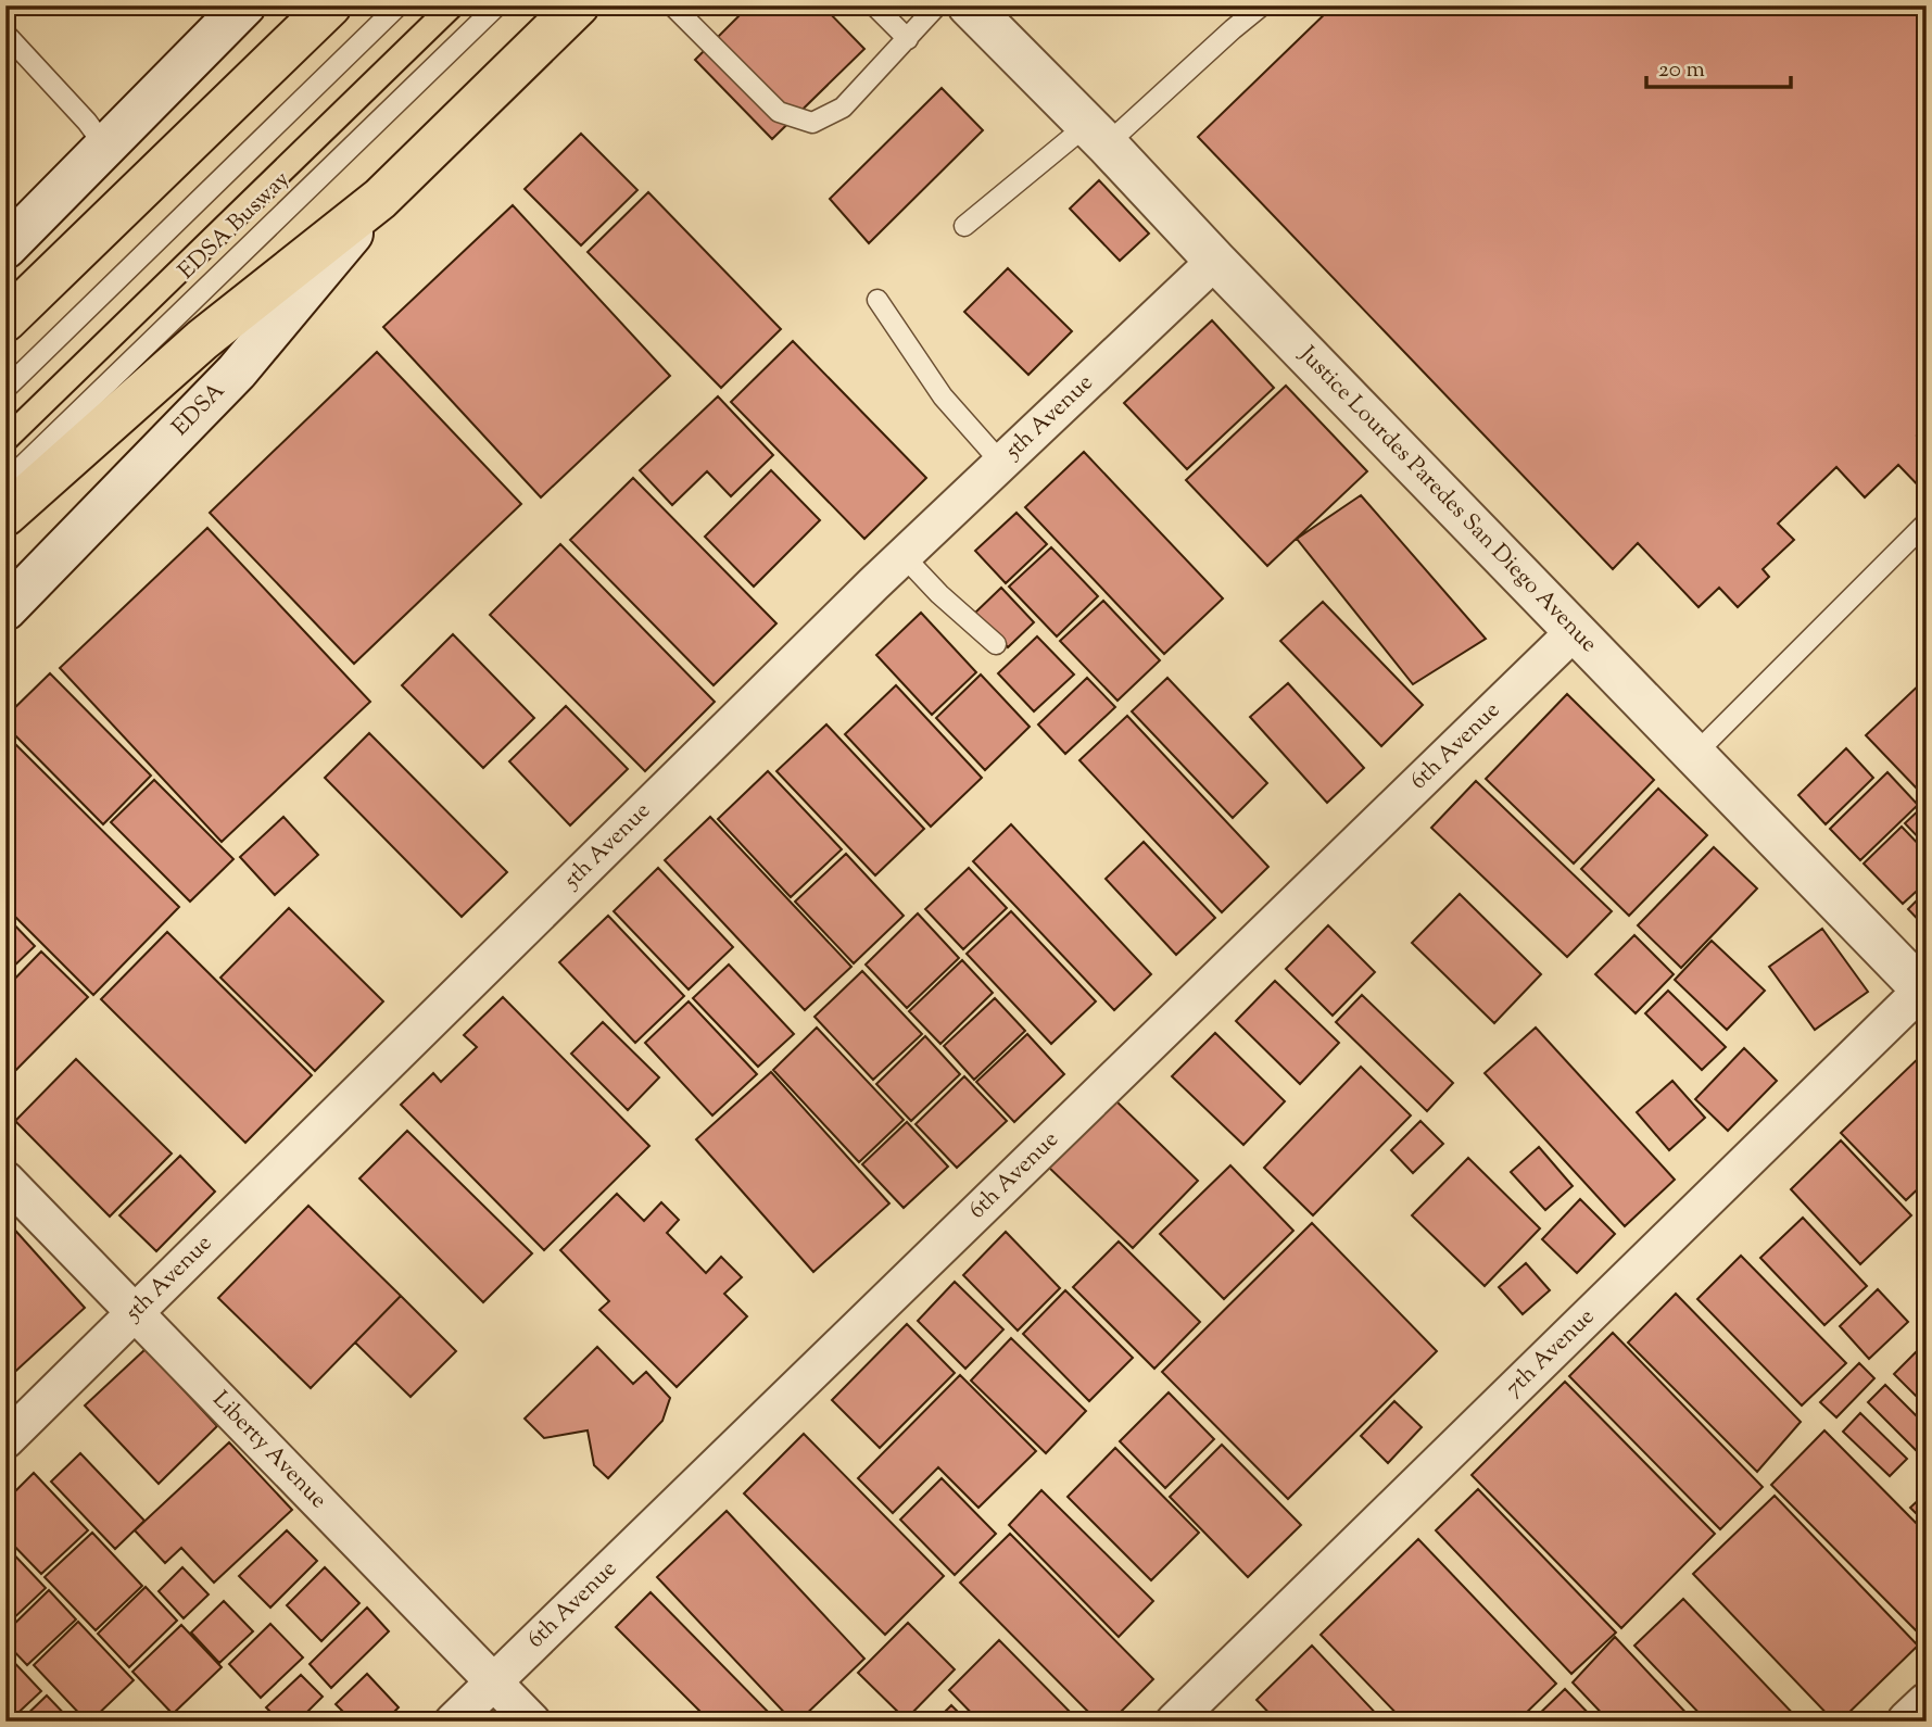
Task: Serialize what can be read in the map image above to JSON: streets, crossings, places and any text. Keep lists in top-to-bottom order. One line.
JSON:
{"streets":{"highway":["EDSA"],"street":["5th Avenue","Justice Lourdes Paredes San Diego Avenue","6th Avenue","7th Avenue","Liberty Avenue"],"lane":["EDSA Busway"]},"crossings":[["EDSA Busway","EDSA"],["5th Avenue","Justice Lourdes Paredes San Diego Avenue"],["5th Avenue","Liberty Avenue"],["Justice Lourdes Paredes San Diego Avenue","6th Avenue"],["Justice Lourdes Paredes San Diego Avenue","7th Avenue"],["6th Avenue","Liberty Avenue"]],"scale_bar":"20 m"}
